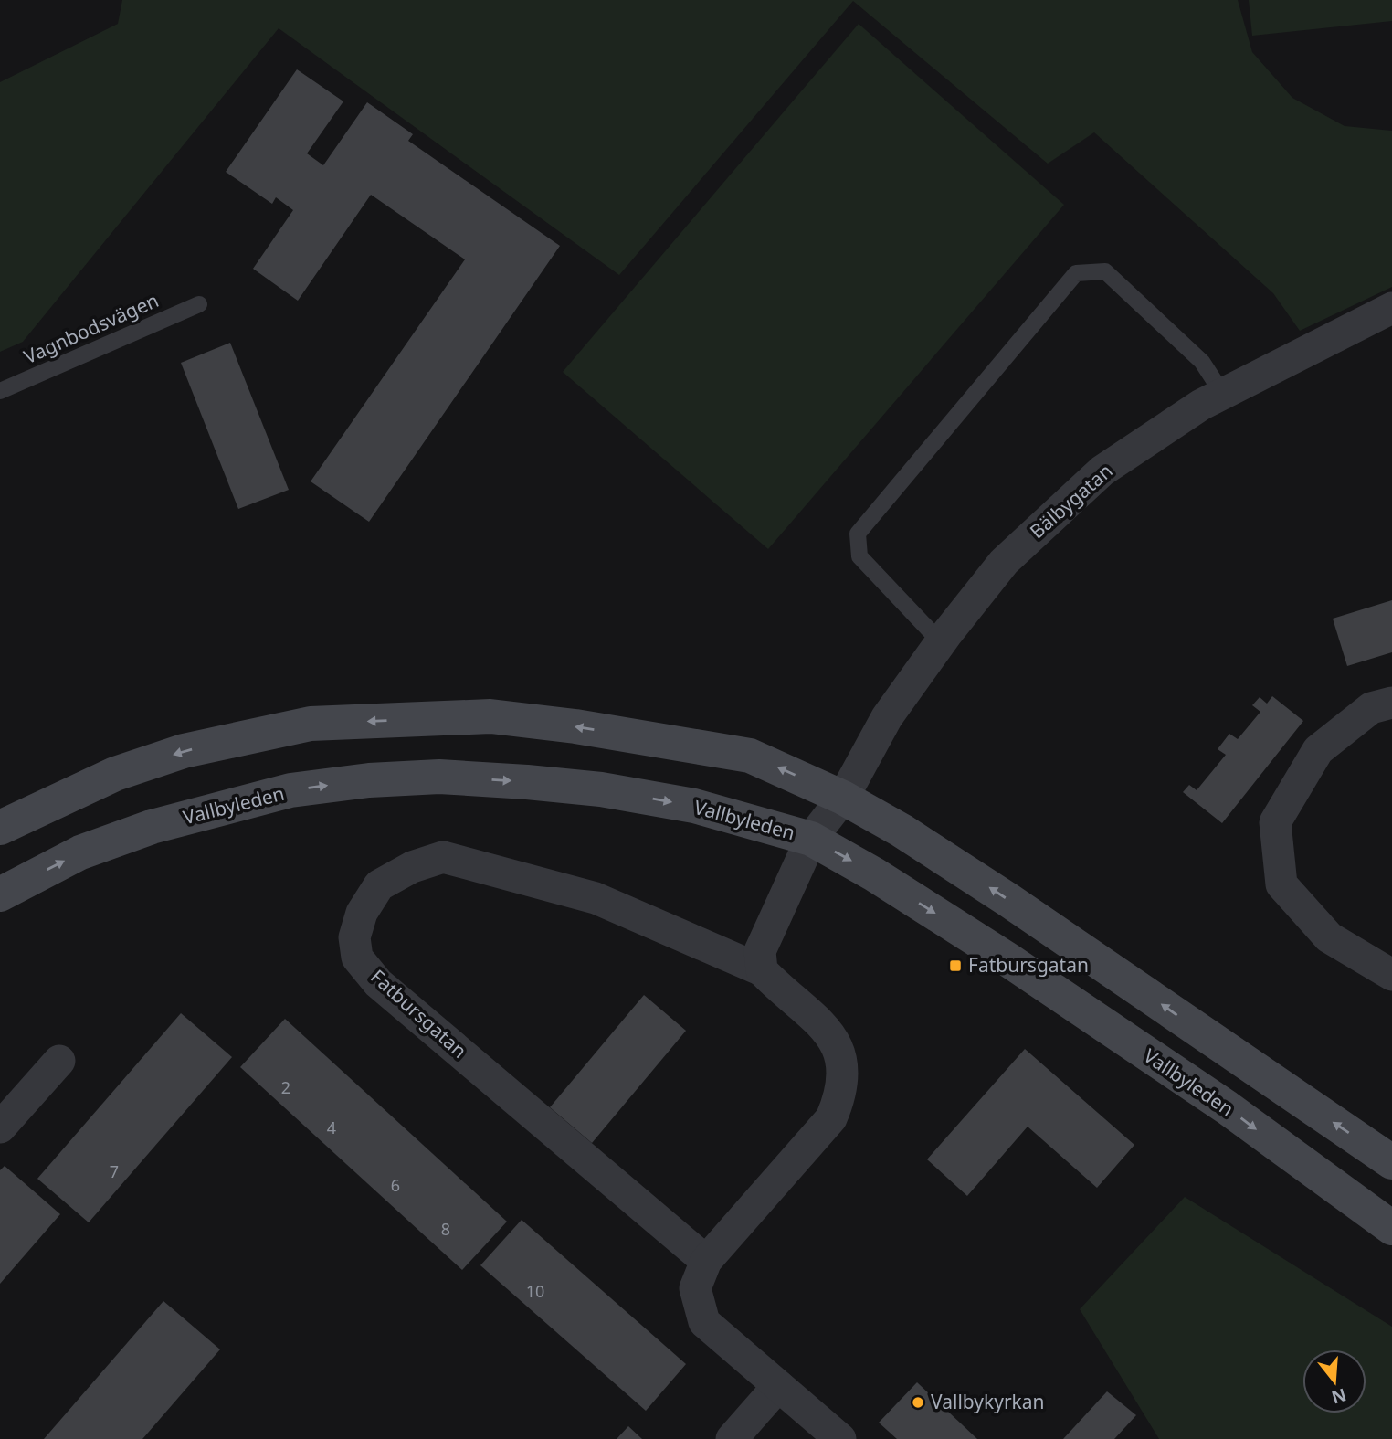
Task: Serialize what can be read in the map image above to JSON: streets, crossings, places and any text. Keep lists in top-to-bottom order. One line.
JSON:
{"streets":{"main road":["Vallbyleden"],"street":["Bälbygatan","Fatbursgatan"],"lane":["Vagnbodsvägen"]},"places":{"transit":["Fatbursgatan"],"other":["Vallbykyrkan"]},"house_numbers":["2","4","7","6","8","10"],"north":"bottom"}
